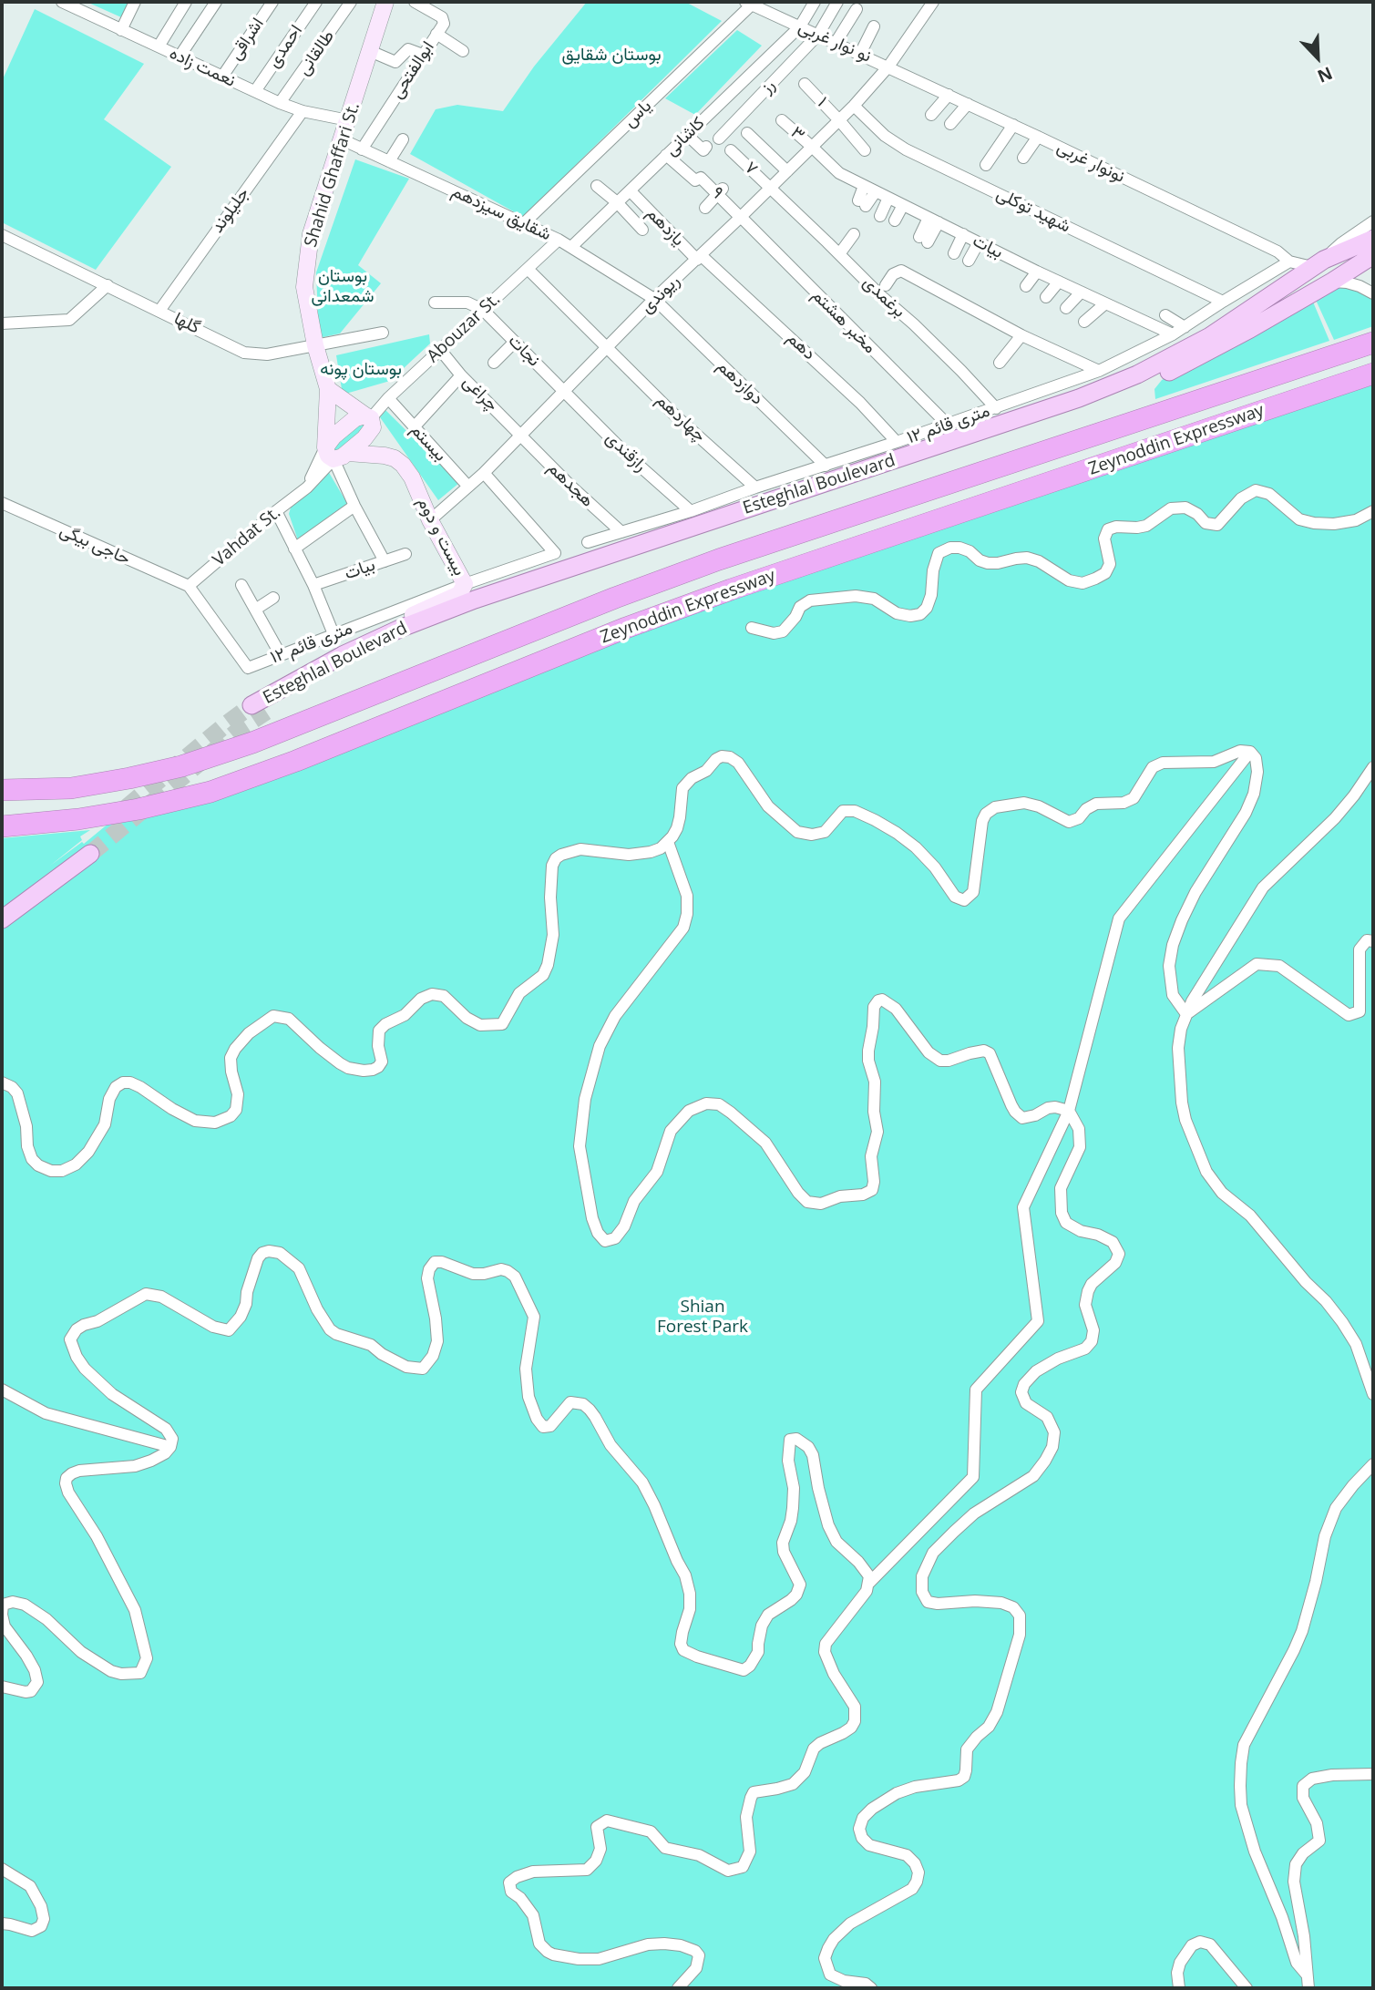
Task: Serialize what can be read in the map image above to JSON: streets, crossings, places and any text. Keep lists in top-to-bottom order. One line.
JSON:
{"streets":{"highway":["Zeynoddin Expressway"],"main road":["Shahid Ghaffari St.","Abouzar St.","Esteghlal Boulevard","بیست و دوم"],"street":["اشراقی","نو نوار غربی","احمدی","طالقانی","نعمت زاده","ابوالفتحی","رز","۱","یاس","۳","کاشانی","نونوار غربی","۷","۹","جلیلوند","شهید توکلی","شقایق سیزدهم","یازدهم","بیات","ریوندی","برغمدی","مخبر هشتم","گلها","دهم","نجات","دوازدهم","چراغی","چهاردهم","۱۲ متری قائم","بیستم","رازقندی","هجدهم","Vahdat St.","حاجی بیگی"]},"crossings":[["اشراقی","نعمت زاده"],["نو نوار غربی","رز"],["نو نوار غربی","یاس"],["نو نوار غربی","کاشانی"],["نو نوار غربی","نونوار غربی"],["نو نوار غربی","ریوندی"],["احمدی","نعمت زاده"],["طالقانی","نعمت زاده"],["نعمت زاده","Shahid Ghaffari St."],["نعمت زاده","جلیلوند"],["ابوالفتحی","شقایق سیزدهم"],["۱","ریوندی"],["یاس","شقایق سیزدهم"],["۳","بیات"],["۳","ریوندی"],["کاشانی","۹"],["کاشانی","شقایق سیزدهم"],["نونوار غربی","ریوندی"],["نونوار غربی","۱۲ متری قائم"],["نونوار غربی","Esteghlal Boulevard"],["۷","ریوندی"],["۷","برغمدی"],["Shahid Ghaffari St.","شقایق سیزدهم"],["Shahid Ghaffari St.","گلها"],["Shahid Ghaffari St.","Abouzar St."],["Shahid Ghaffari St.","Vahdat St."],["Shahid Ghaffari St.","بیست و دوم"],["۹","ریوندی"],["۹","مخبر هشتم"],["جلیلوند","گلها"],["شهید توکلی","ریوندی"],["شهید توکلی","۱۲ متری قائم"],["شقایق سیزدهم","ریوندی"],["شقایق سیزدهم","Abouzar St."],["شقایق سیزدهم","دوازدهم"],["یازدهم","ریوندی"],["یازدهم","دهم"],["بیات","ریوندی"],["بیات","۱۲ متری قائم"],["ریوندی","برغمدی"],["ریوندی","مخبر هشتم"],["ریوندی","دهم"],["ریوندی","نجات"],["ریوندی","دوازدهم"],["ریوندی","چراغی"],["ریوندی","چهاردهم"],["ریوندی","۱۲ متری قائم"],["ریوندی","بیستم"],["ریوندی","رازقندی"],["ریوندی","هجدهم"],["ریوندی","بیست و دوم"],["برغمدی","۱۲ متری قائم"],["مخبر هشتم","۱۲ متری قائم"],["Abouzar St.","نجات"],["Abouzar St.","چراغی"],["Abouzar St.","چهاردهم"],["Abouzar St.","بیستم"],["Abouzar St.","Vahdat St."],["Abouzar St.","بیست و دوم"],["دهم","۱۲ متری قائم"],["نجات","رازقندی"],["دوازدهم","۱۲ متری قائم"],["چراغی","هجدهم"],["چهاردهم","۱۲ متری قائم"],["۱۲ متری قائم","رازقندی"],["۱۲ متری قائم","هجدهم"],["۱۲ متری قائم","Vahdat St."],["۱۲ متری قائم","بیست و دوم"],["۱۲ متری قائم","حاجی بیگی"],["Esteghlal Boulevard","بیست و دوم"],["Vahdat St.","بیست و دوم"],["Vahdat St.","حاجی بیگی"]],"parks":["بوستان شقایق","بوستان شمعدانی","بوستان پونه","Shian Forest Park"],"north":"bottom right"}
